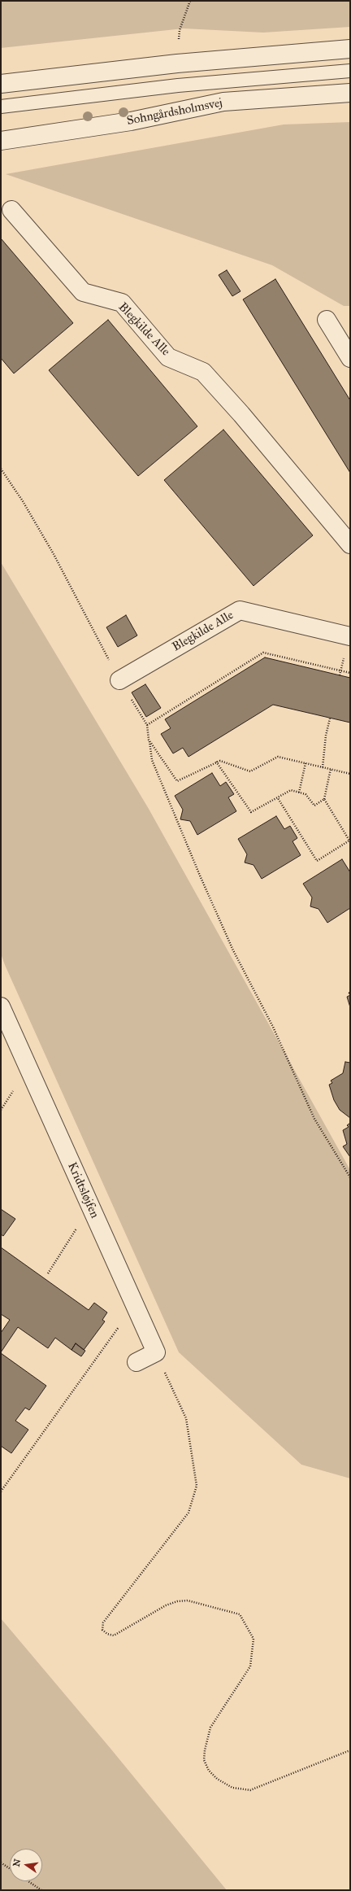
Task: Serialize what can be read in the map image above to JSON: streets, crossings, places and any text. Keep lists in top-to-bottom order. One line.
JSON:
{"streets":{"street":["Sohngårdsholmsvej","Blegkilde Alle","Kridtsløjfen"]},"north":"left"}
